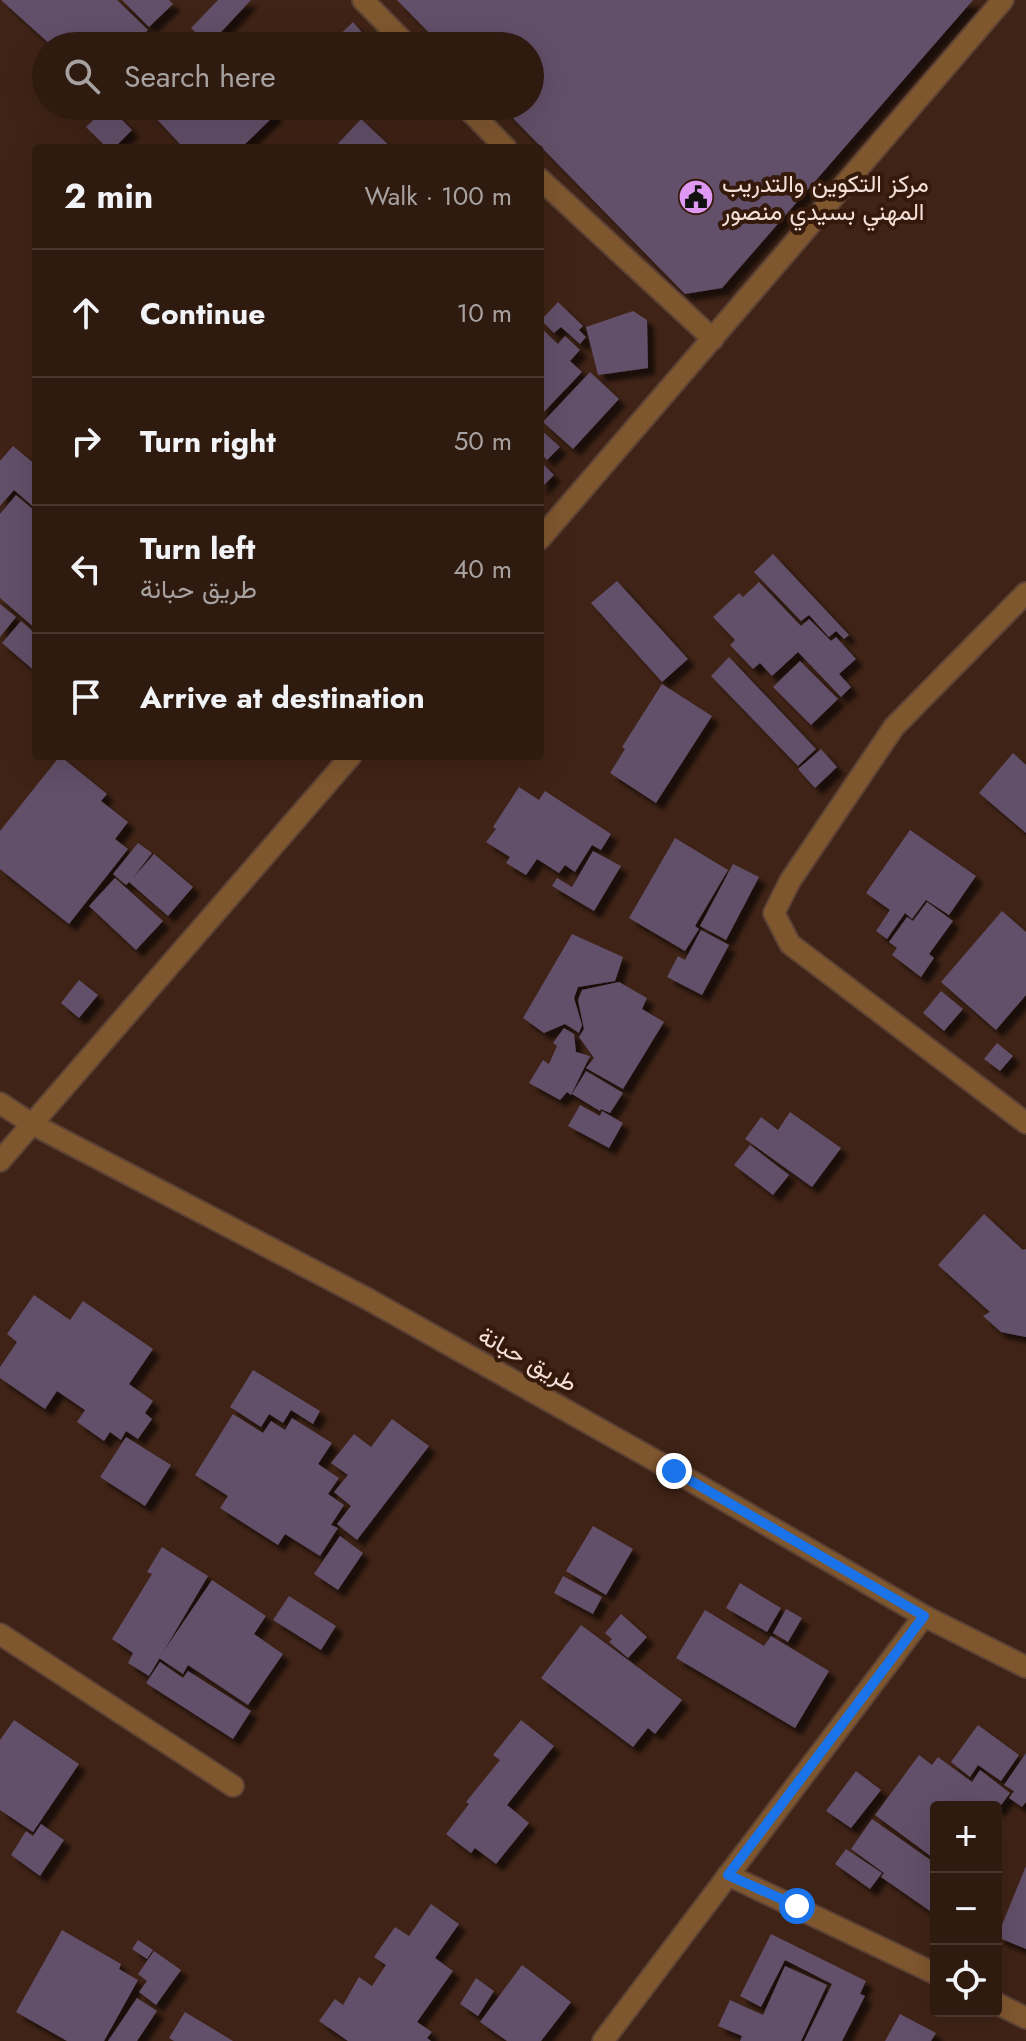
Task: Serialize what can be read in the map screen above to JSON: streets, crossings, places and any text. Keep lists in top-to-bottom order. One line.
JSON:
{"streets":{"street":["طريق حبانة"]},"places":{"public building":["مركز التكوين والتدريب المهني بسيدي منصور"]},"page":{"search":"Search here","heading":["2 min","Walk · 100 m"],"list":[["Continue","10 m"],["Turn right","50 m"],["Turn left","طريق حبانة","40 m"],"Arrive at destination"],"map_buttons":["+","−"]}}
